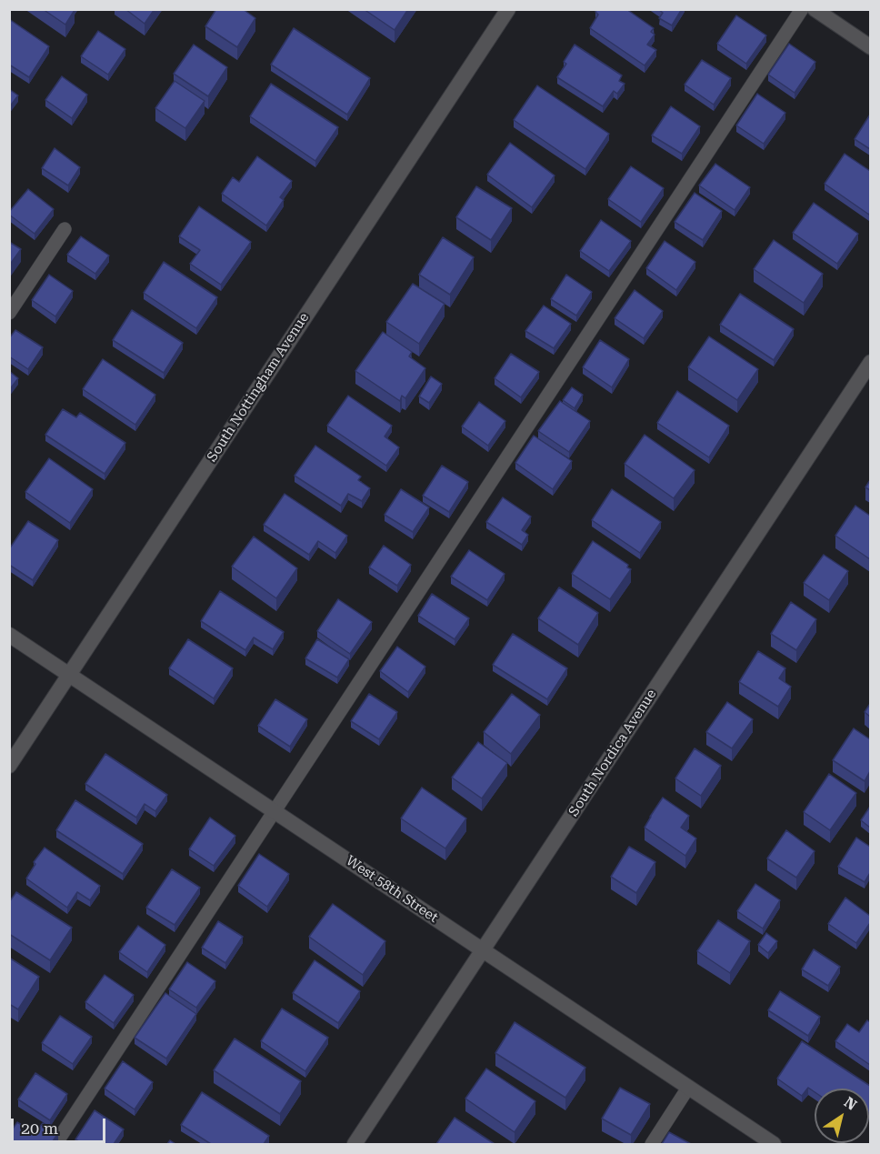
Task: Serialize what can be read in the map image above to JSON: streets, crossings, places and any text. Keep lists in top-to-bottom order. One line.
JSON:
{"streets":{"street":["South Nottingham Avenue","South Nordica Avenue","West 58th Street"]},"crossings":[["South Nottingham Avenue","West 58th Street"],["South Nordica Avenue","West 58th Street"]],"scale_bar":"20 m","north":"top right"}
